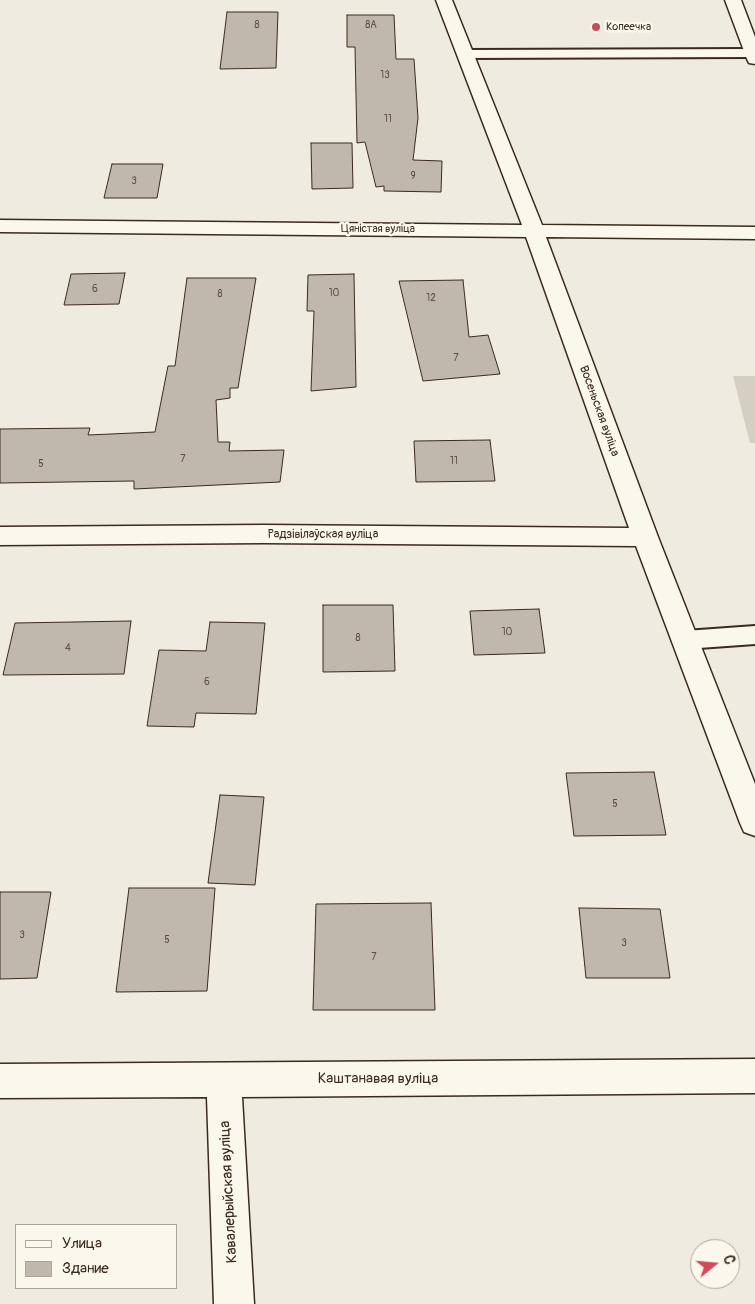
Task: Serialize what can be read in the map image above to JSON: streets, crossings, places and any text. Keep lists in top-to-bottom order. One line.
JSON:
{"streets":{"street":["Цяністая вуліца","Восеньская вуліца","Радзівілаўская вуліца","Каштанавая вуліца","Кавалерыйская вуліца"]},"crossings":[["Цяністая вуліца","Восеньская вуліца"],["Восеньская вуліца","Радзівілаўская вуліца"],["Каштанавая вуліца","Кавалерыйская вуліца"]],"places":["Копеечка"],"house_numbers":["8","8А","13","11","9","3","6","10","8","12","7","7","11","5","10","8","4","6","5","3","5","3","7"],"legend":["Улица","Здание"],"north":"right"}
